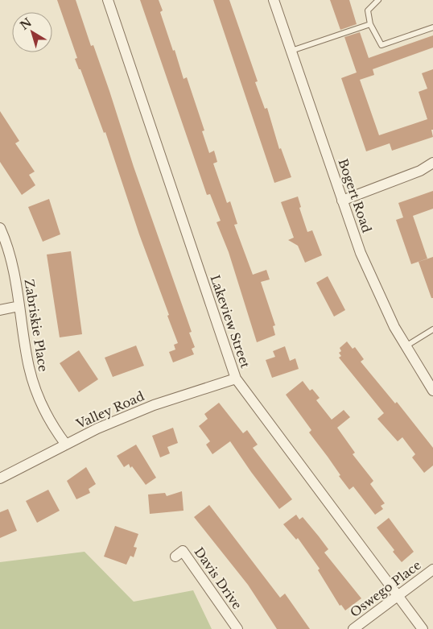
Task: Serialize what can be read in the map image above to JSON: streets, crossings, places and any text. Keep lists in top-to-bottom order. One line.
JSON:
{"streets":{"street":["Bogert Road","Lakeview Street","Zabriskie Place","Valley Road","Davis Drive","Oswego Place"]},"crossings":[["Lakeview Street","Valley Road"],["Lakeview Street","Oswego Place"],["Zabriskie Place","Valley Road"]],"north":"top left"}
